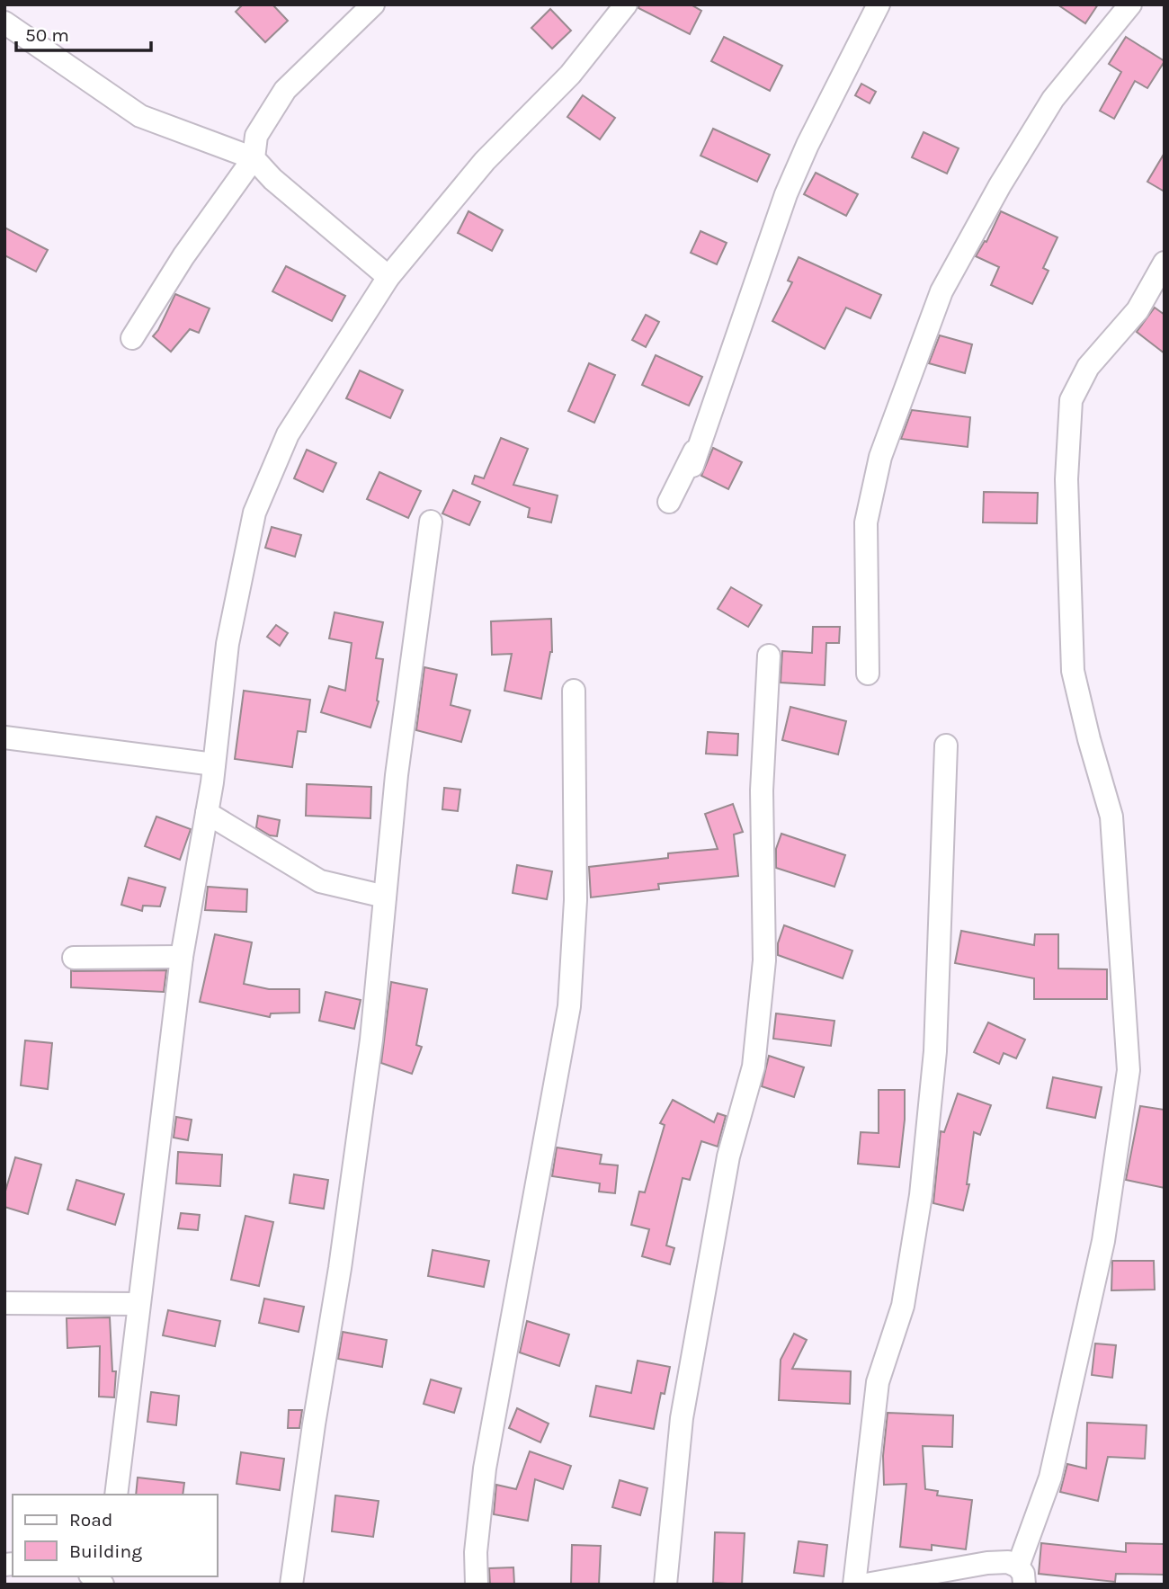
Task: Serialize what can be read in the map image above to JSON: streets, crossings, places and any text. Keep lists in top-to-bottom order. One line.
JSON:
{"legend":["Road","Building"],"scale_bar":"50 m"}
